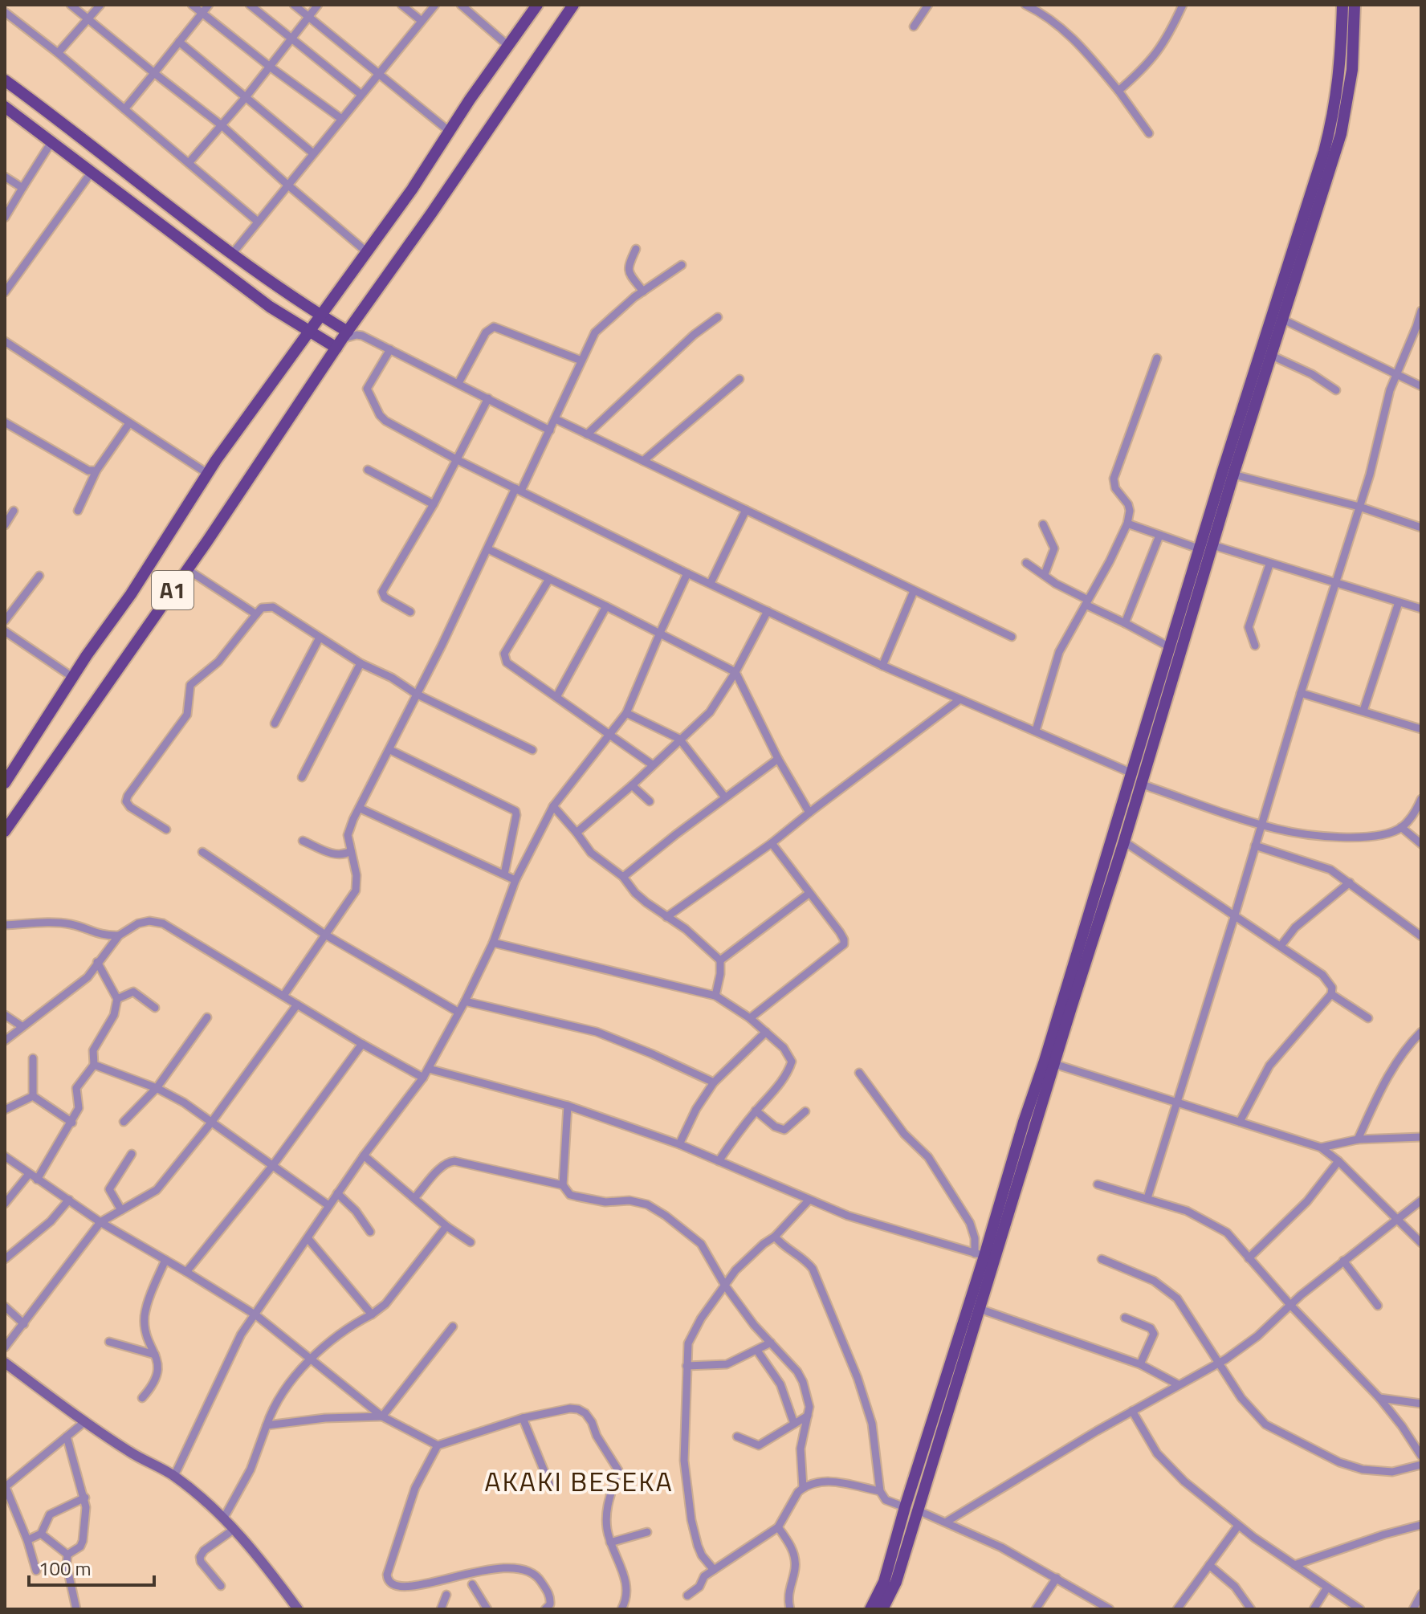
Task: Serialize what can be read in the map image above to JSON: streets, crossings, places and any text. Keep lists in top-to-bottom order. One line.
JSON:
{"streets":{"main road":["A1"]},"districts":["AKAKI BESEKA"],"scale_bar":"100 m"}
